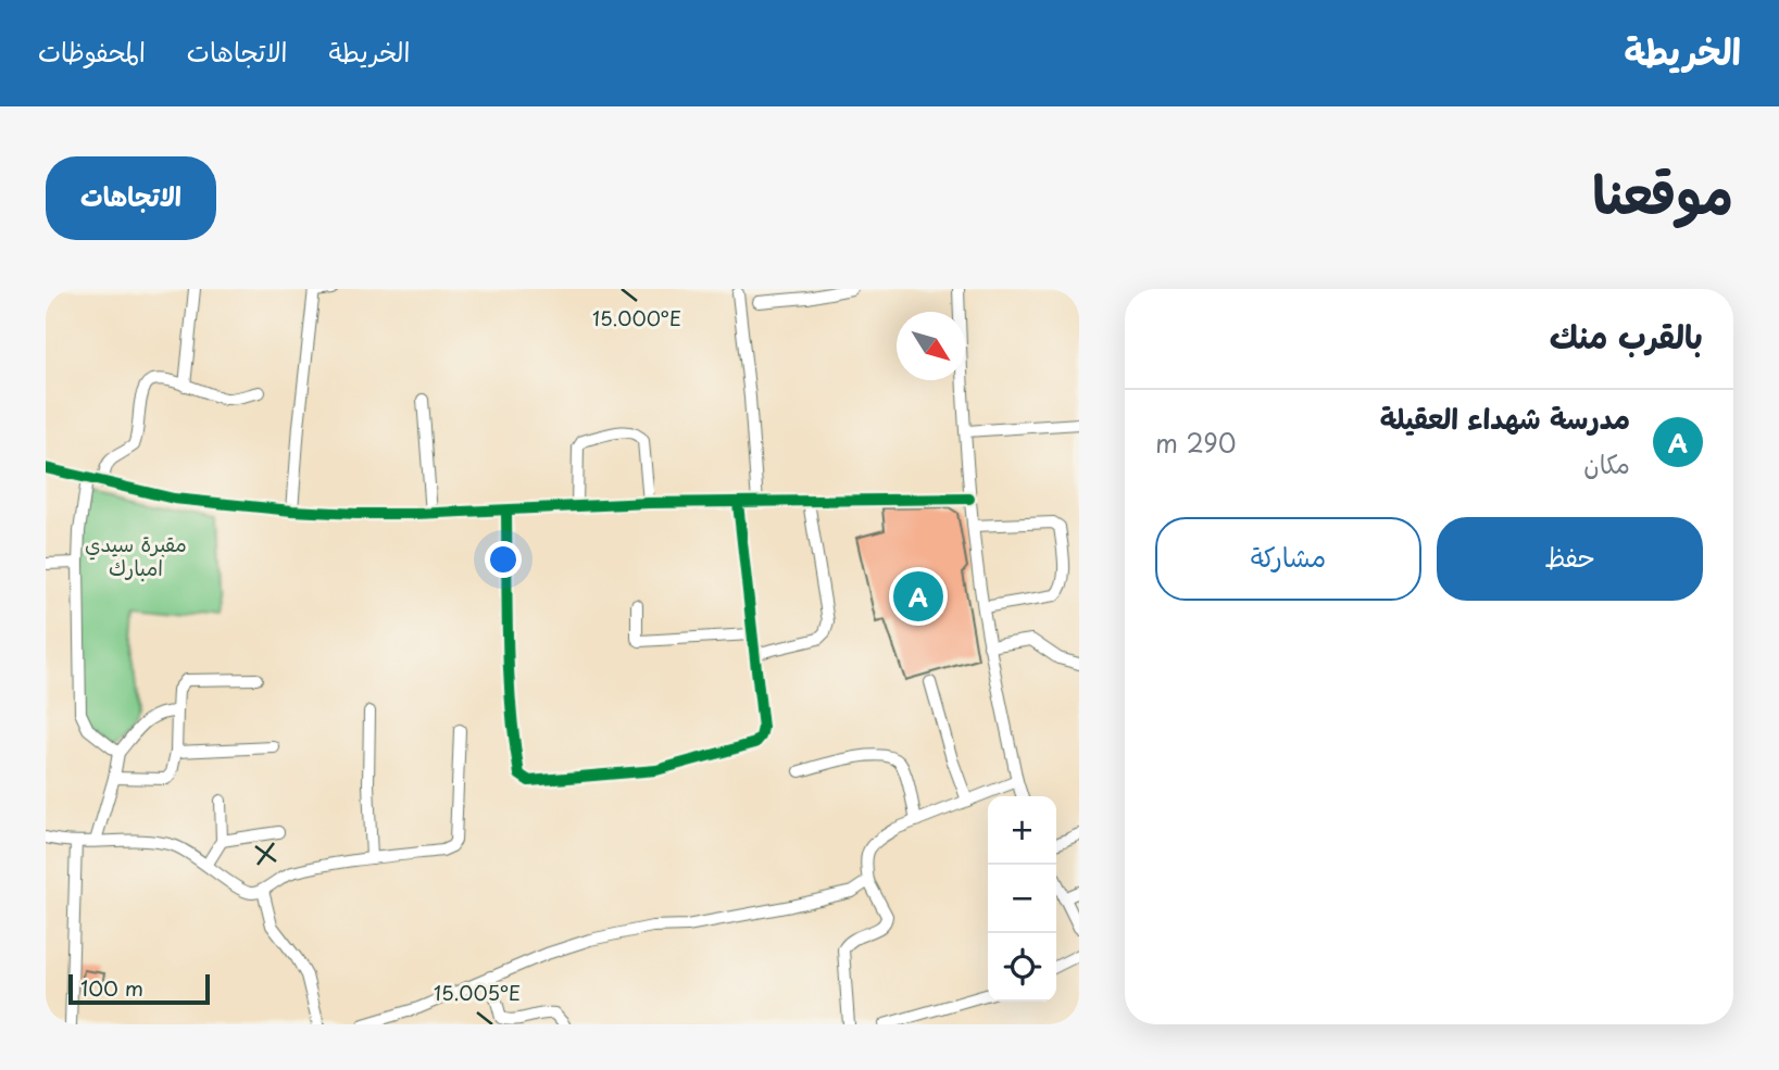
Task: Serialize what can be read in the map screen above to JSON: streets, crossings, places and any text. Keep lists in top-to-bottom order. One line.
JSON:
{"parks":["مقبرة سيدي امبارك"],"scale_bar":"100 m","north":"bottom right","page":{"header":"الخريطة","nav":["الخريطة","الاتجاهات","المحفوظات"],"title":"موقعنا","buttons":["الاتجاهات",["حفظ","مشاركة"]],"heading":"بالقرب منك","list":[{"mark":"A","name":"مدرسة شهداء العقيلة","note":"مكان","value":"290 m"}],"pins":"A","map_buttons":["+","−"],"scale":"100 m"},"coordinates":["15.000°E","15.005°E"]}
